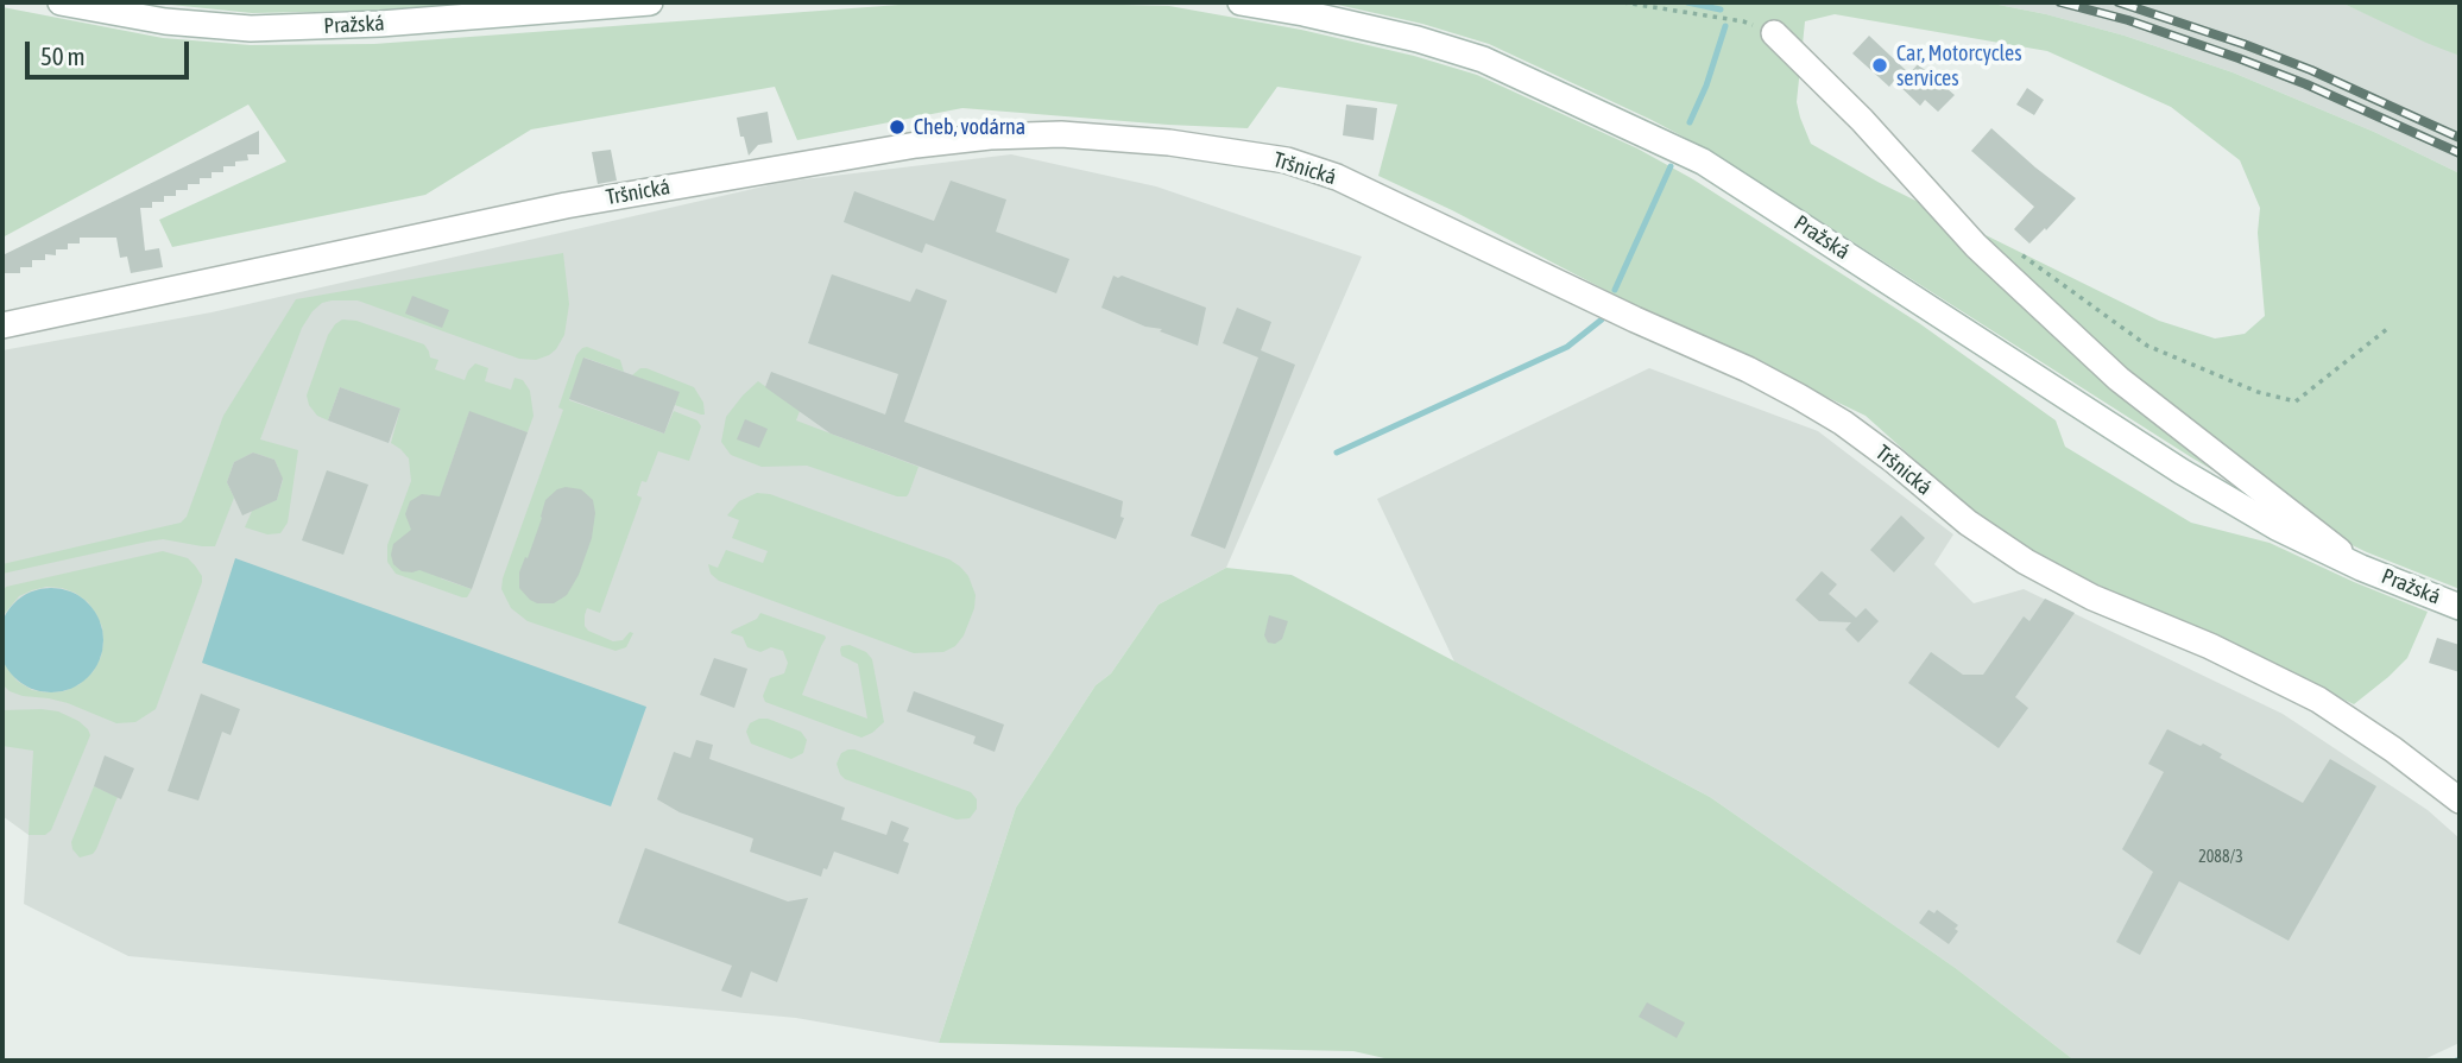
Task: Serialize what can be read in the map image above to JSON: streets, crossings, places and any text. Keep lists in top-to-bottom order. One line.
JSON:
{"streets":{"street":["Pražská","Tršnická"]},"places":["Car, Motorcycles services","Cheb, vodárna"],"house_numbers":["2088/3"],"scale_bar":"50 m"}
